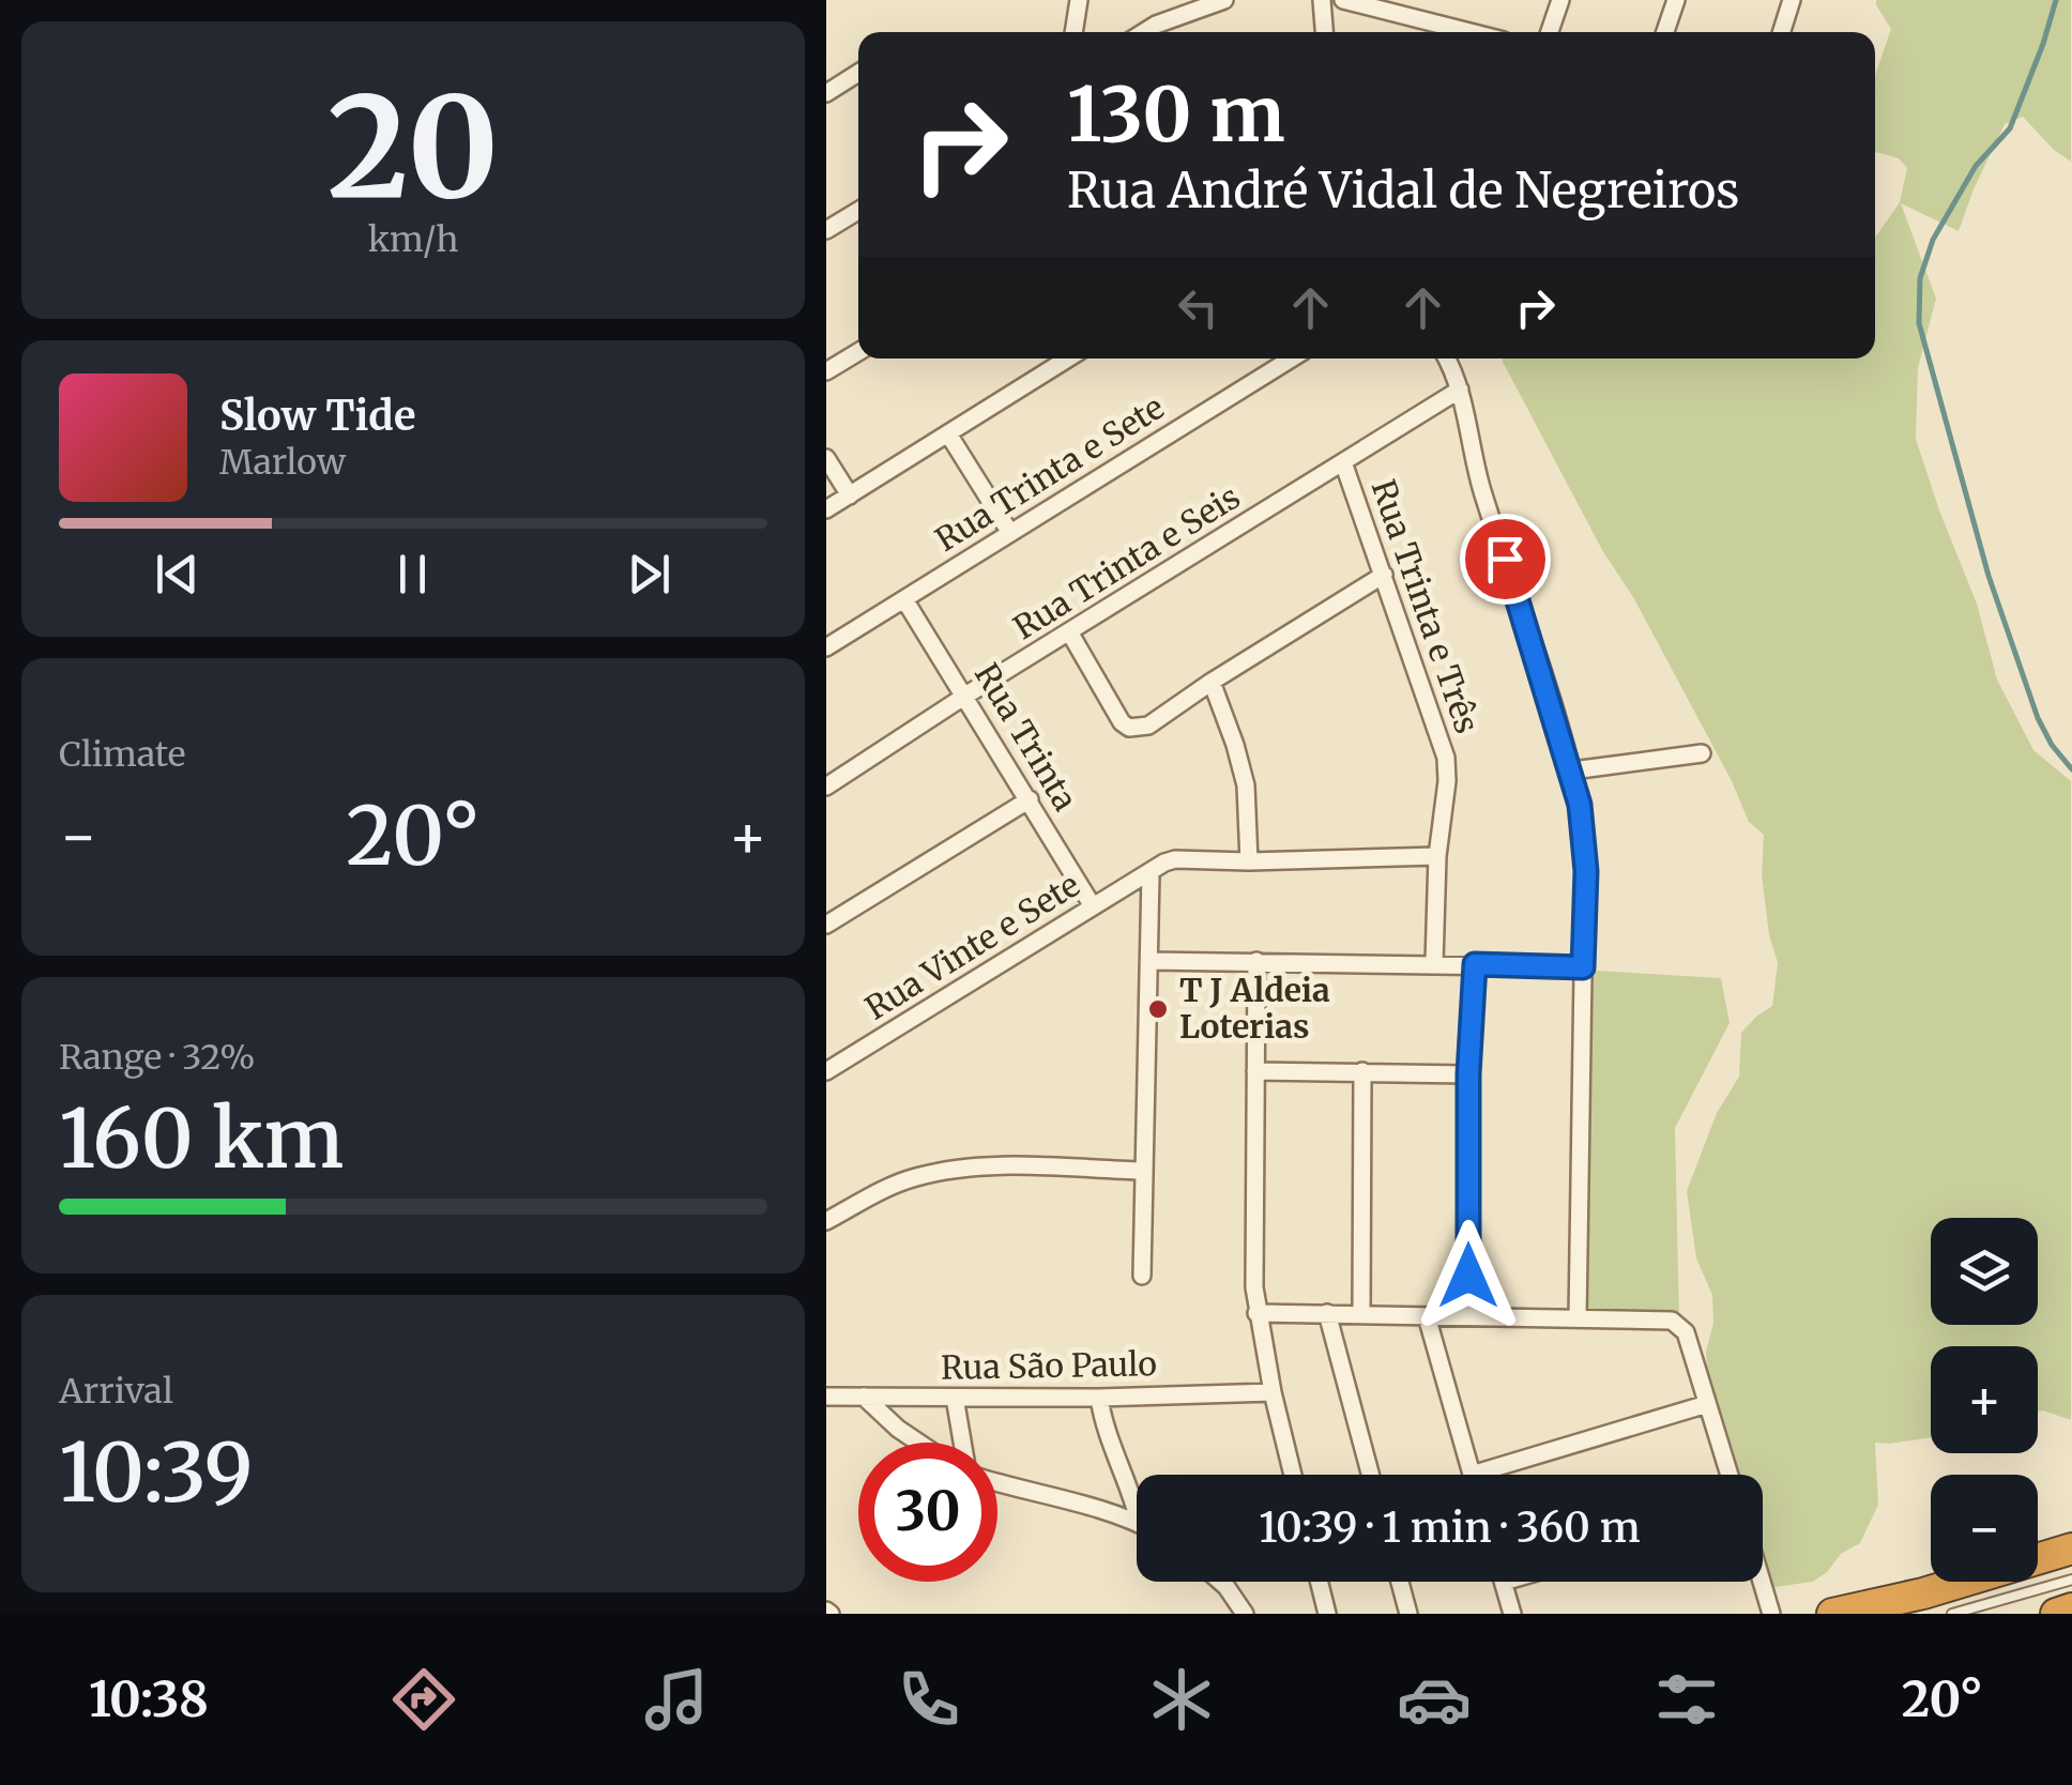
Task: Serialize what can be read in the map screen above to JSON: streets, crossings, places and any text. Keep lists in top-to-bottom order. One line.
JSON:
{"streets":{"street":["Rua Trinta e Sete","Rua Trinta e Seis","Rua Trinta e Três","Rua Trinta","Rua Vinte e Sete","Rua São Paulo"]},"crossings":[["Rua Trinta e Sete","Rua Trinta"],["Rua Trinta e Seis","Rua Trinta e Três"],["Rua Trinta e Seis","Rua Trinta"],["Rua Trinta e Três","Rua Vinte e Sete"],["Rua Trinta","Rua Vinte e Sete"]],"places":["T J Aldeia Loterias"],"page":{"tile":[["20","km/h"],"Climate",["Range · 32%","160 km"],["Arrival","10:39"]],"turn":["130 m","Rua André Vidal de Negreiros"],"song":["Slow Tide","Marlow"],"heat":["−","20°","+"],"map_buttons":["+","−"],"limit":"30","trip":"10:39 · 1 min · 360 m","tabs":["10:38","20°"]}}
